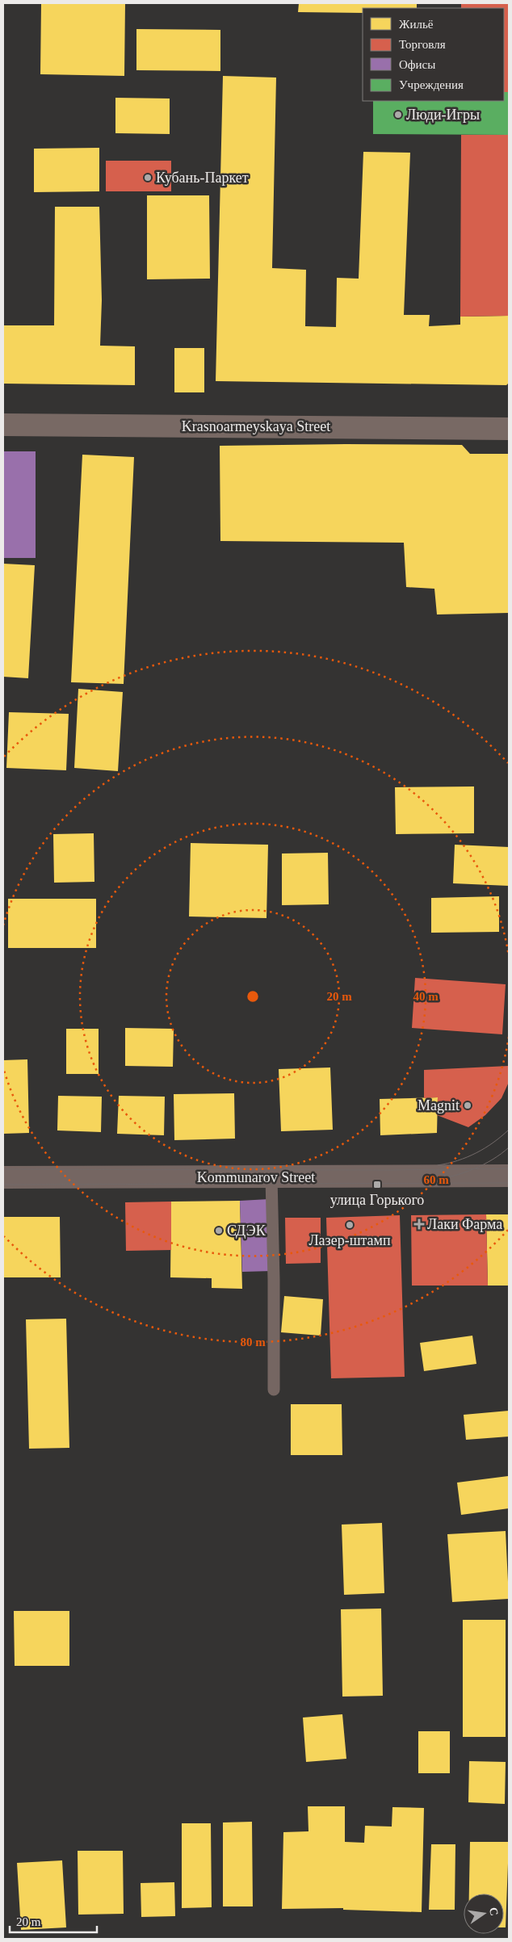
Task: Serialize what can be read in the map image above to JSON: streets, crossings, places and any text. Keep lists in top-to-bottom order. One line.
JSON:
{"streets":{"street":["Krasnoarmeyskaya Street","Kommunarov Street"]},"places":{"other":["Люди-Игры","Кубань-Паркет","Magnit","Лазер-штамп","СДЭК"],"transit":["улица Горького"],"health":["Лаки Фарма"]},"legend":["Жильё","Торговля","Офисы","Учреждения"],"scale_bar":"20 m","north":"right","rings":["20 m","40 m","60 m","80 m"]}
